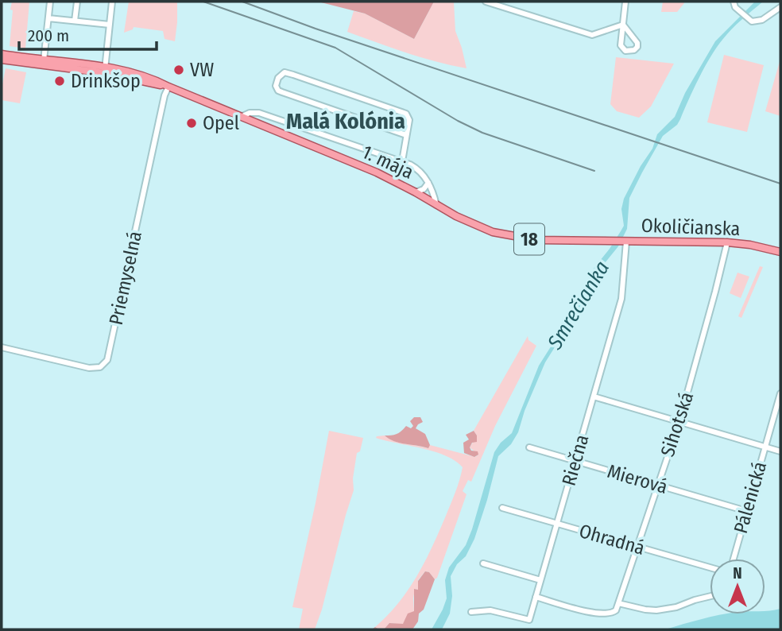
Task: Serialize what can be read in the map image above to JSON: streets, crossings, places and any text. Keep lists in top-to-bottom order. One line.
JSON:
{"streets":{"main road":["1. mája","Okoličianska","18"],"street":["Priemyselná","Sihotská","Riečna","Mierová","Pálenická","Ohradná"]},"crossings":[["1. mája","Okoličianska"],["1. mája","Priemyselná"],["Okoličianska","Sihotská"],["Okoličianska","Riečna"],["Sihotská","Mierová"],["Sihotská","Ohradná"],["Riečna","Mierová"],["Riečna","Ohradná"],["Mierová","Pálenická"]],"districts":["Malá Kolónia"],"water":["Smrečianka"],"places":["VW","Drinkšop","Opel"],"scale_bar":"200 m","north":"top"}
